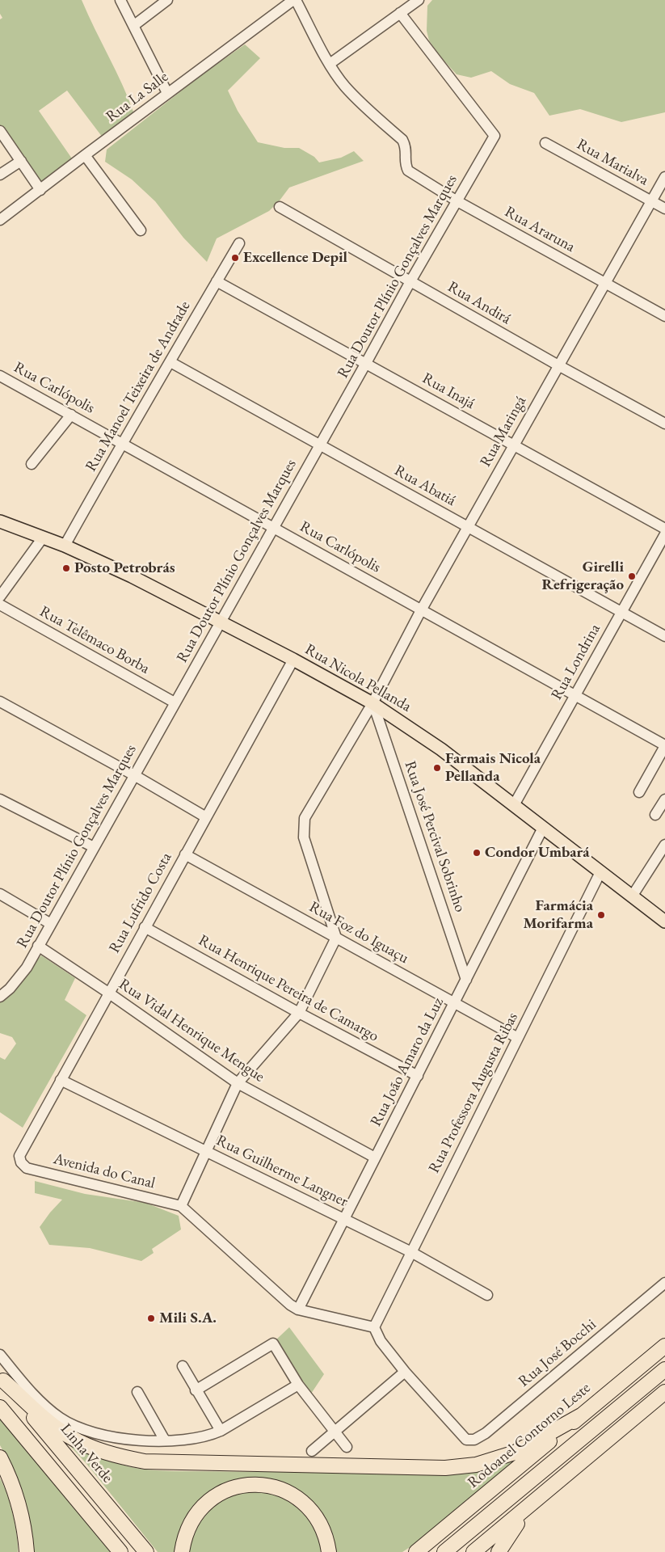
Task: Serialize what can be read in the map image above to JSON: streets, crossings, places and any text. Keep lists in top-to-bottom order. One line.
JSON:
{"streets":{"highway":["Rodoanel Contorno Leste","Linha Verde"],"main road":["Rua Nicola Pellanda"],"street":["Rua La Salle","Rua Marialva","Rua Araruna","Rua Doutor Plínio Gonçalves Marques","Rua Andirá","Rua Manoel Teixeira de Andrade","Rua Carlópolis","Rua Inajá","Rua Maringá","Rua Abatiá","Rua Telêmaco Borba","Rua Londrina","Rua José Percival Sobrinho","Rua Lufrido Costa","Rua Foz do Iguaçu","Rua Henrique Pereira de Camargo","Rua Vidal Henrique Mengue","Rua João Amaro da Luz","Rua Professora Augusta Ribas","Avenida do Canal","Rua Guilherme Langner","Rua José Bocchi"]},"crossings":[["Rua Marialva","Rua Maringá"],["Rua Araruna","Rua Doutor Plínio Gonçalves Marques"],["Rua Araruna","Rua Maringá"],["Rua Doutor Plínio Gonçalves Marques","Rua Andirá"],["Rua Doutor Plínio Gonçalves Marques","Rua Carlópolis"],["Rua Doutor Plínio Gonçalves Marques","Rua Inajá"],["Rua Doutor Plínio Gonçalves Marques","Rua Abatiá"],["Rua Doutor Plínio Gonçalves Marques","Rua Telêmaco Borba"],["Rua Doutor Plínio Gonçalves Marques","Rua Nicola Pellanda"],["Rua Doutor Plínio Gonçalves Marques","Rua Vidal Henrique Mengue"],["Rua Andirá","Rua Maringá"],["Rua Manoel Teixeira de Andrade","Rua Carlópolis"],["Rua Manoel Teixeira de Andrade","Rua Inajá"],["Rua Manoel Teixeira de Andrade","Rua Abatiá"],["Rua Manoel Teixeira de Andrade","Rua Nicola Pellanda"],["Rua Carlópolis","Rua Maringá"],["Rua Carlópolis","Rua Londrina"],["Rua Inajá","Rua Maringá"],["Rua Maringá","Rua Abatiá"],["Rua Maringá","Rua Nicola Pellanda"],["Rua Maringá","Rua José Percival Sobrinho"],["Rua Maringá","Rua Foz do Iguaçu"],["Rua Abatiá","Rua Londrina"],["Rua Londrina","Rua Nicola Pellanda"],["Rua Nicola Pellanda","Rua José Percival Sobrinho"],["Rua Nicola Pellanda","Rua Lufrido Costa"],["Rua Nicola Pellanda","Rua João Amaro da Luz"],["Rua Nicola Pellanda","Rua Professora Augusta Ribas"],["Rua José Percival Sobrinho","Rua João Amaro da Luz"],["Rua Lufrido Costa","Rua Foz do Iguaçu"],["Rua Lufrido Costa","Rua Henrique Pereira de Camargo"],["Rua Lufrido Costa","Rua Vidal Henrique Mengue"],["Rua Lufrido Costa","Avenida do Canal"],["Rua Lufrido Costa","Rua Guilherme Langner"],["Rua Foz do Iguaçu","Rua João Amaro da Luz"],["Rua Foz do Iguaçu","Rua Professora Augusta Ribas"],["Rua Henrique Pereira de Camargo","Rua João Amaro da Luz"],["Rua Vidal Henrique Mengue","Rua João Amaro da Luz"],["Rua João Amaro da Luz","Rua Guilherme Langner"],["Rua Professora Augusta Ribas","Rua Guilherme Langner"]],"places":["Excellence Depil","Posto Petrobrás","Girelli Refrigeração","Farmais Nicola Pellanda","Condor Umbará","Farmácia Morifarma","Mili S.A."]}
